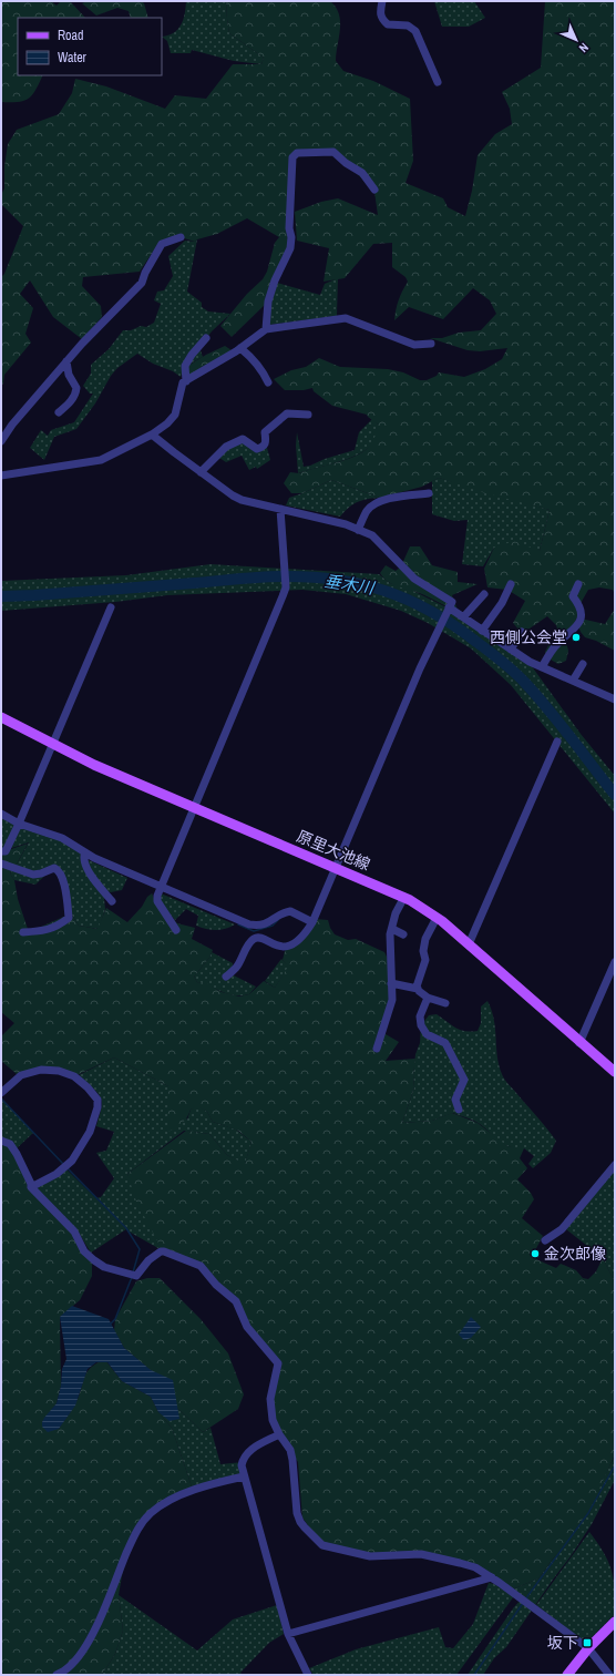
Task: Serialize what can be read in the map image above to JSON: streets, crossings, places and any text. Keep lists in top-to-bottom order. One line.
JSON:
{"streets":{"main road":["原里大池線"]},"water":["垂木川"],"places":{"other":["西側公会堂","金次郎像"],"transit":["坂下"]},"legend":["Road","Water"],"north":"bottom right"}
